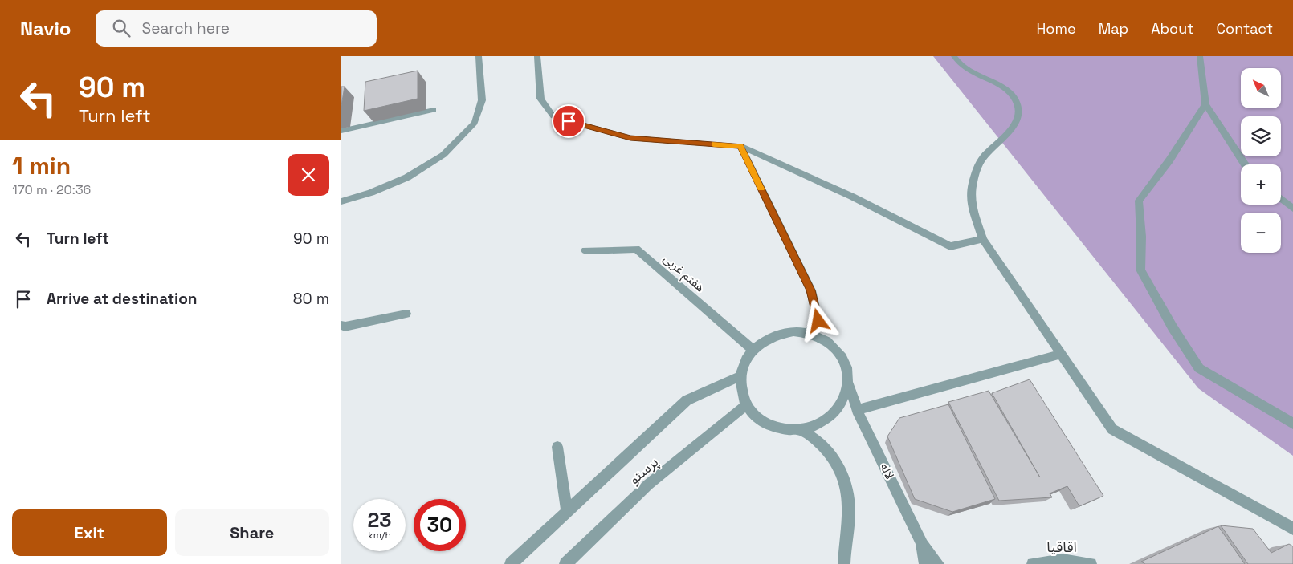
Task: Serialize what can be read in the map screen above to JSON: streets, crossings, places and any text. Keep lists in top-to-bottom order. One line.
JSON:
{"streets":{"street":["هفتم غربی","پرستو","لاله","اقاقیا"]},"crossings":[["هفتم غربی","پرستو"],["هفتم غربی","لاله"],["پرستو","لاله"]],"north":"top left","page":{"header":"Navio","search":"Search here","nav":["Home","Map","About","Contact"],"turn":["90 m","Turn left"],"map_buttons":["+","−"],"heading":["1 min","170 m · 20:36"],"list":[{"name":"Turn left","value":"90 m"},{"name":"Arrive at destination","value":"80 m"}],"speed":"23 km/h","limit":"30","buttons":["Exit","Share"]}}
